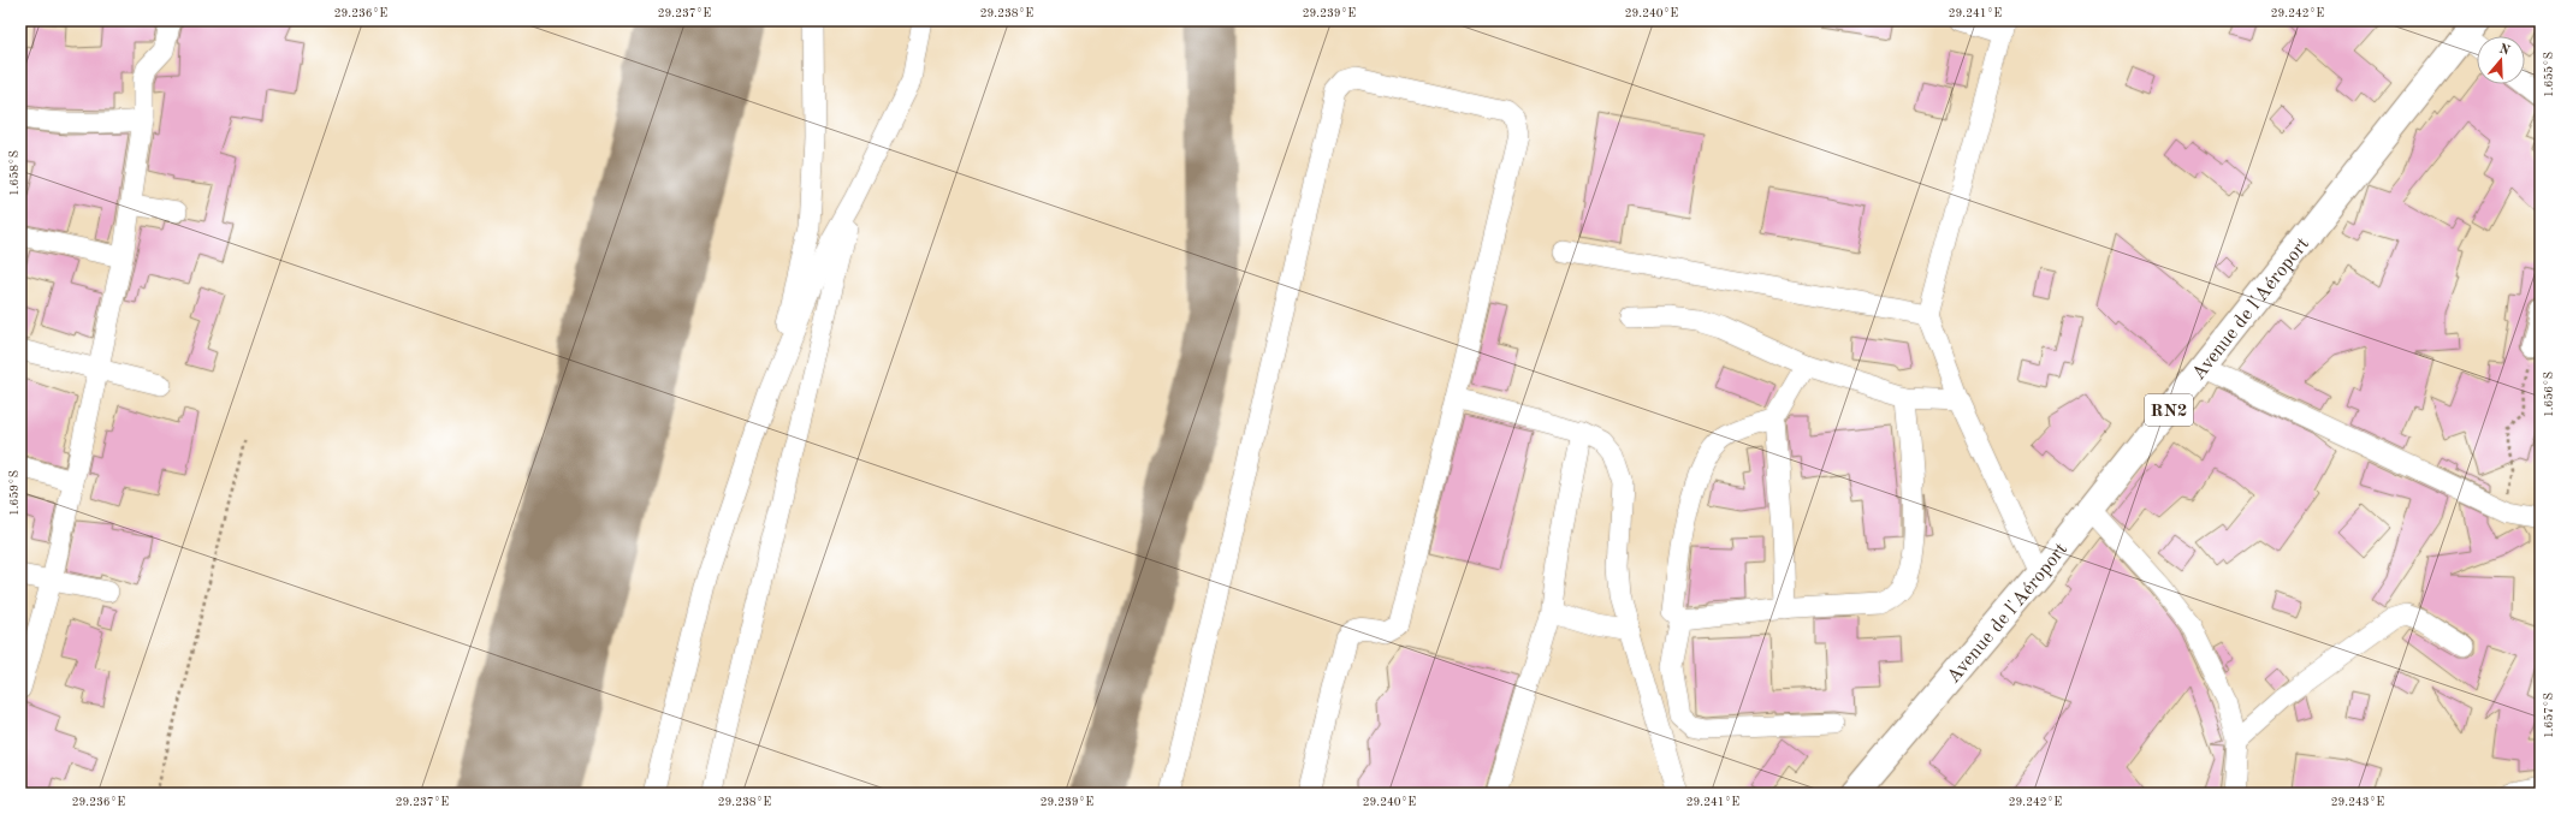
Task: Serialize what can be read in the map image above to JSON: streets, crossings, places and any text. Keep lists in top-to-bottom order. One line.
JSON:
{"streets":{"highway":["Avenue de l'Aéroport","RN2"]},"north":"top","coordinates":["29.236°E","29.237°E","29.238°E","29.239°E","29.240°E","29.241°E","29.242°E","1.655°S","1.658°S","1.656°S","1.659°S","1.657°S","29.243°E"]}
